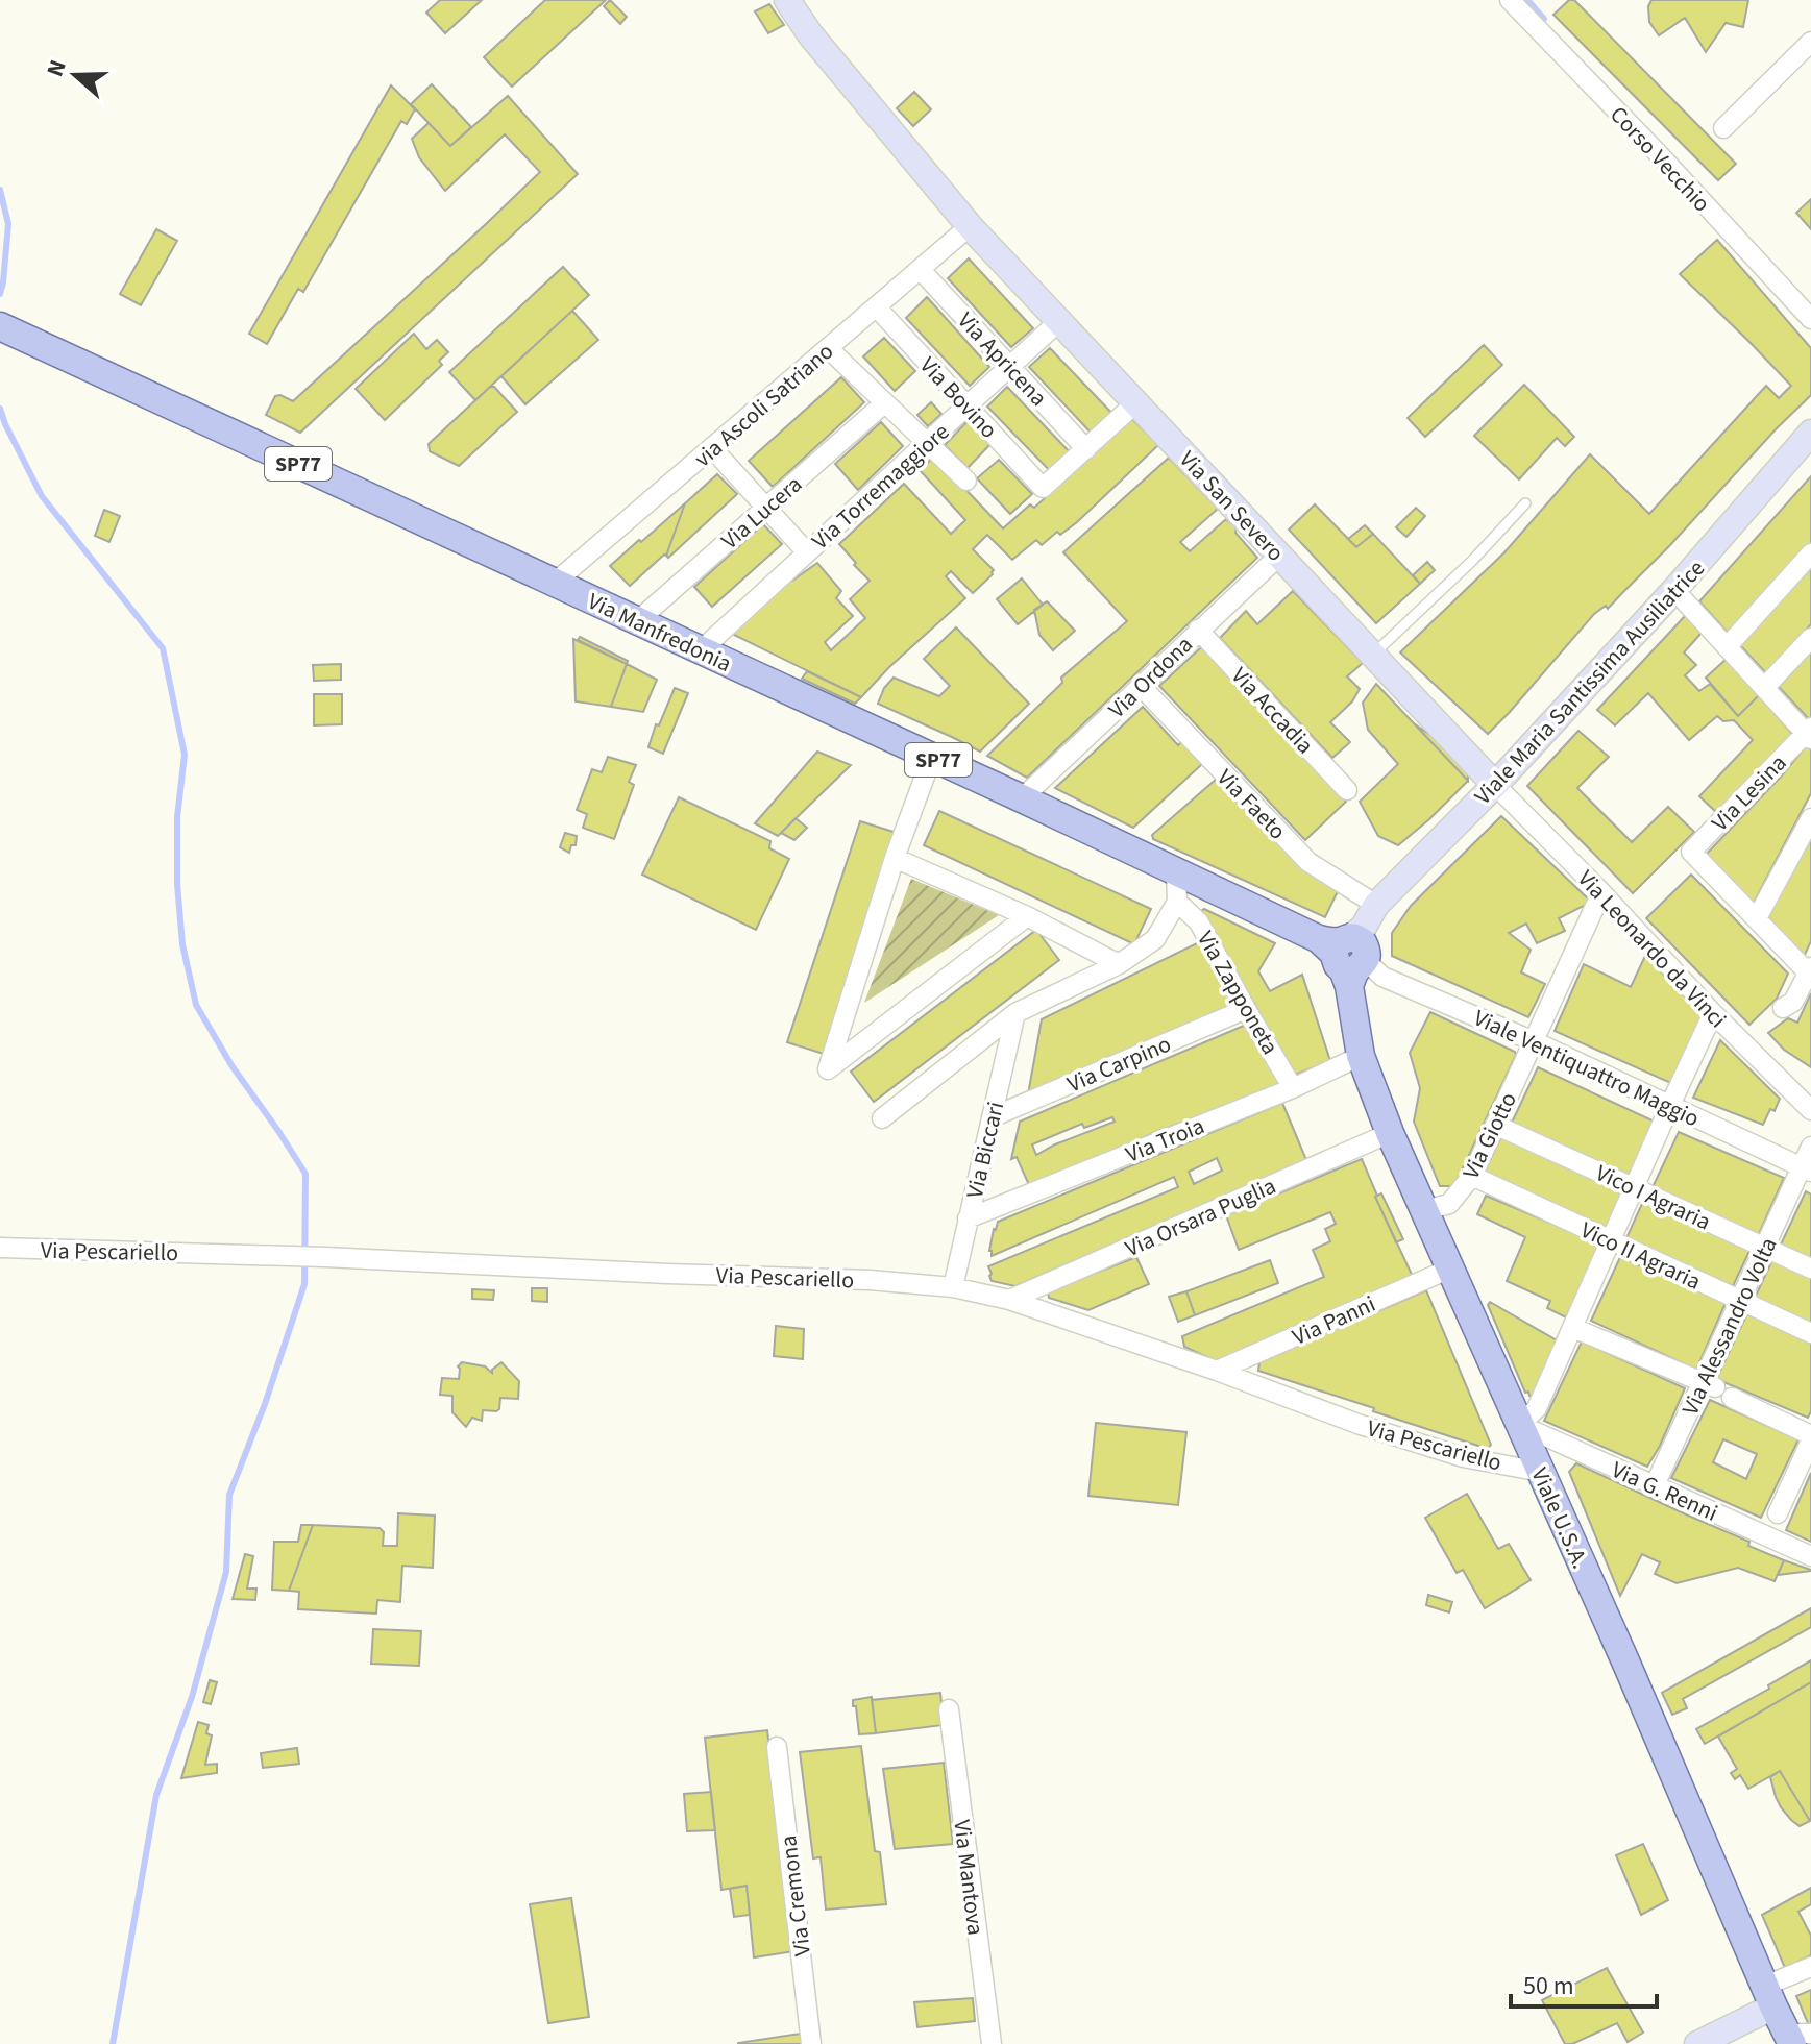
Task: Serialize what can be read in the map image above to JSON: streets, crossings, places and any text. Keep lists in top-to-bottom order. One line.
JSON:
{"streets":{"main road":["SP77","Via Manfredonia","Viale U.S.A."],"street":["Corso Vecchio","Via Apricena","Via Bovino","via Ascoli Satriano","Via Torremaggiore","Via San Severo","Via Lucera","Via Ordona","Viale Maria Santissima Ausiliatrice","Via Accadia","Via Lesina","Via Faeto","Via Leonardo da Vinci","Via Zapponeta","Via Carpino","Viale Ventiquattro Maggio","Via Giotto","Via Troia","Via Biccari","Vico I Agraria","Via Orsara Puglia","Via Pescariello","Vico II Agraria","Via Panni","Via Alessandro Volta","Via G. Renni","Via Mantova","Via Cremona"]},"crossings":[["Via Apricena","Via Bovino"],["Via Apricena","via Ascoli Satriano"],["Via Apricena","Via Torremaggiore"],["Via Bovino","via Ascoli Satriano"],["Via Bovino","Via Torremaggiore"],["via Ascoli Satriano","Via San Severo"],["via Ascoli Satriano","Via Manfredonia"],["Via Torremaggiore","Via San Severo"],["Via Torremaggiore","Via Manfredonia"],["Via San Severo","Via Ordona"],["Via San Severo","Viale Maria Santissima Ausiliatrice"],["Via San Severo","Via Leonardo da Vinci"],["Via Lucera","Via Manfredonia"],["Via Manfredonia","Via Ordona"],["Via Manfredonia","Viale Maria Santissima Ausiliatrice"],["Via Manfredonia","Via Faeto"],["Via Manfredonia","Viale Ventiquattro Maggio"],["Via Manfredonia","Viale U.S.A."],["Via Ordona","Via Accadia"],["Via Ordona","Via Faeto"],["Viale Maria Santissima Ausiliatrice","Via Faeto"],["Viale Maria Santissima Ausiliatrice","Via Leonardo da Vinci"],["Viale Maria Santissima Ausiliatrice","Viale Ventiquattro Maggio"],["Viale Maria Santissima Ausiliatrice","Viale U.S.A."],["Via Faeto","Viale Ventiquattro Maggio"],["Via Faeto","Viale U.S.A."],["Via Leonardo da Vinci","Via Giotto"],["Via Zapponeta","Via Carpino"],["Via Zapponeta","Via Troia"],["Via Carpino","Via Biccari"],["Viale Ventiquattro Maggio","Via Giotto"],["Viale Ventiquattro Maggio","Via Alessandro Volta"],["Viale Ventiquattro Maggio","Viale U.S.A."],["Via Giotto","Vico I Agraria"],["Via Giotto","Vico II Agraria"],["Via Giotto","Viale U.S.A."],["Via Troia","Via Biccari"],["Via Troia","Viale U.S.A."],["Via Biccari","Via Pescariello"],["Vico I Agraria","Via Alessandro Volta"],["Via Orsara Puglia","Via Pescariello"],["Via Orsara Puglia","Viale U.S.A."],["Via Pescariello","Via Panni"],["Via Pescariello","Viale U.S.A."],["Vico II Agraria","Via Alessandro Volta"],["Via Panni","Viale U.S.A."],["Via Alessandro Volta","Via G. Renni"],["Via G. Renni","Viale U.S.A."]],"scale_bar":"50 m","north":"left"}
